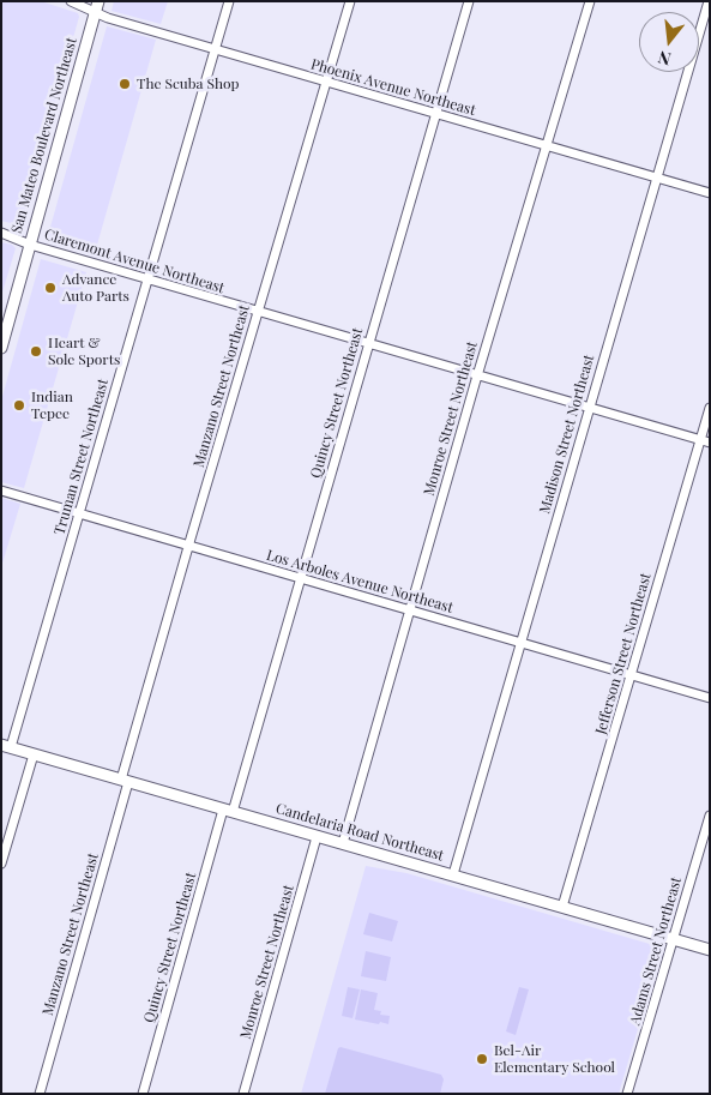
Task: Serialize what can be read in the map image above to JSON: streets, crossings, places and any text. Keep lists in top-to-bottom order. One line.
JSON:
{"streets":{"main road":["San Mateo Boulevard Northeast","Candelaria Road Northeast"],"street":["Phoenix Avenue Northeast","Claremont Avenue Northeast","Manzano Street Northeast","Quincy Street Northeast","Monroe Street Northeast","Madison Street Northeast","Truman Street Northeast","Los Arboles Avenue Northeast","Jefferson Street Northeast","Adams Street Northeast"]},"crossings":[["Phoenix Avenue Northeast","San Mateo Boulevard Northeast"],["Phoenix Avenue Northeast","Manzano Street Northeast"],["Phoenix Avenue Northeast","Quincy Street Northeast"],["Phoenix Avenue Northeast","Monroe Street Northeast"],["Phoenix Avenue Northeast","Madison Street Northeast"],["Phoenix Avenue Northeast","Truman Street Northeast"],["San Mateo Boulevard Northeast","Claremont Avenue Northeast"],["Claremont Avenue Northeast","Manzano Street Northeast"],["Claremont Avenue Northeast","Quincy Street Northeast"],["Claremont Avenue Northeast","Monroe Street Northeast"],["Claremont Avenue Northeast","Madison Street Northeast"],["Claremont Avenue Northeast","Truman Street Northeast"],["Claremont Avenue Northeast","Jefferson Street Northeast"],["Manzano Street Northeast","Los Arboles Avenue Northeast"],["Manzano Street Northeast","Candelaria Road Northeast"],["Quincy Street Northeast","Los Arboles Avenue Northeast"],["Quincy Street Northeast","Candelaria Road Northeast"],["Monroe Street Northeast","Los Arboles Avenue Northeast"],["Monroe Street Northeast","Candelaria Road Northeast"],["Madison Street Northeast","Los Arboles Avenue Northeast"],["Madison Street Northeast","Candelaria Road Northeast"],["Truman Street Northeast","Los Arboles Avenue Northeast"],["Truman Street Northeast","Candelaria Road Northeast"],["Los Arboles Avenue Northeast","Jefferson Street Northeast"],["Jefferson Street Northeast","Candelaria Road Northeast"],["Candelaria Road Northeast","Adams Street Northeast"]],"places":["The Scuba Shop","Advance Auto Parts","Heart & Sole Sports","Indian Tepee","Bel-Air Elementary School"],"north":"bottom"}
